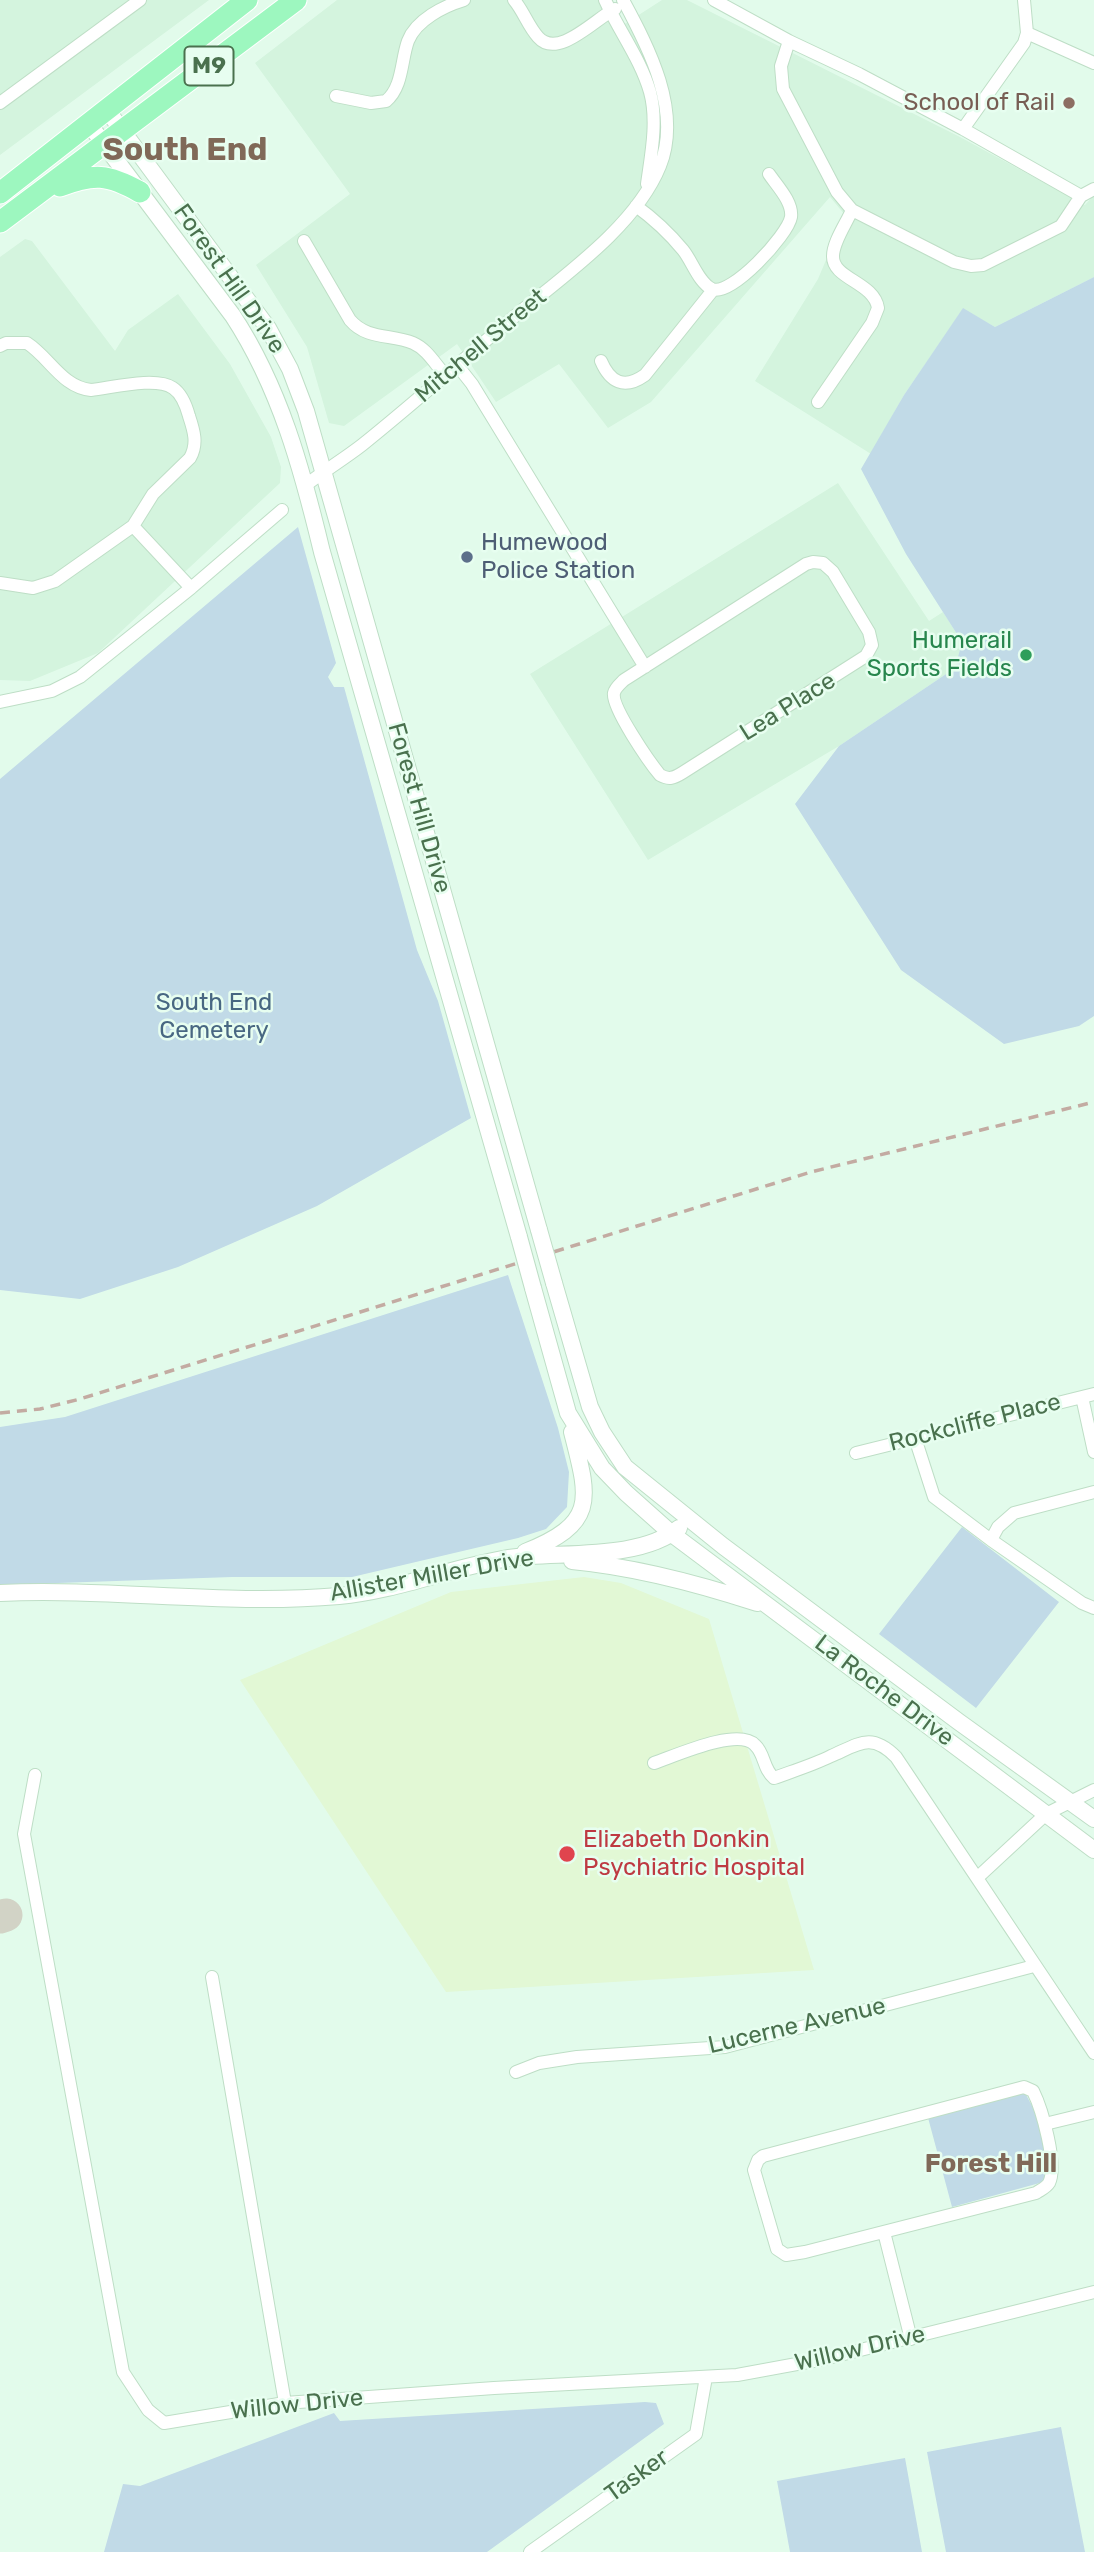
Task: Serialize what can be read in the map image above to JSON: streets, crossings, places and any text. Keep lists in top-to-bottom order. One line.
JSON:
{"streets":{"main road":["M9"],"street":["Forest Hill Drive","Mitchell Street","Lea Place","Rockcliffe Place","Allister Miller Drive","La Roche Drive","Lucerne Avenue","Willow Drive","Tasker"]},"crossings":[["M9","Forest Hill Drive"],["Forest Hill Drive","Mitchell Street"],["Forest Hill Drive","Allister Miller Drive"],["Forest Hill Drive","La Roche Drive"],["Allister Miller Drive","La Roche Drive"],["Willow Drive","Tasker"]],"districts":["South End","Forest Hill"],"parks":["South End Cemetery"],"places":["School of Rail","Humewood Police Station","Humerail Sports Fields","Elizabeth Donkin Psychiatric Hospital"]}
